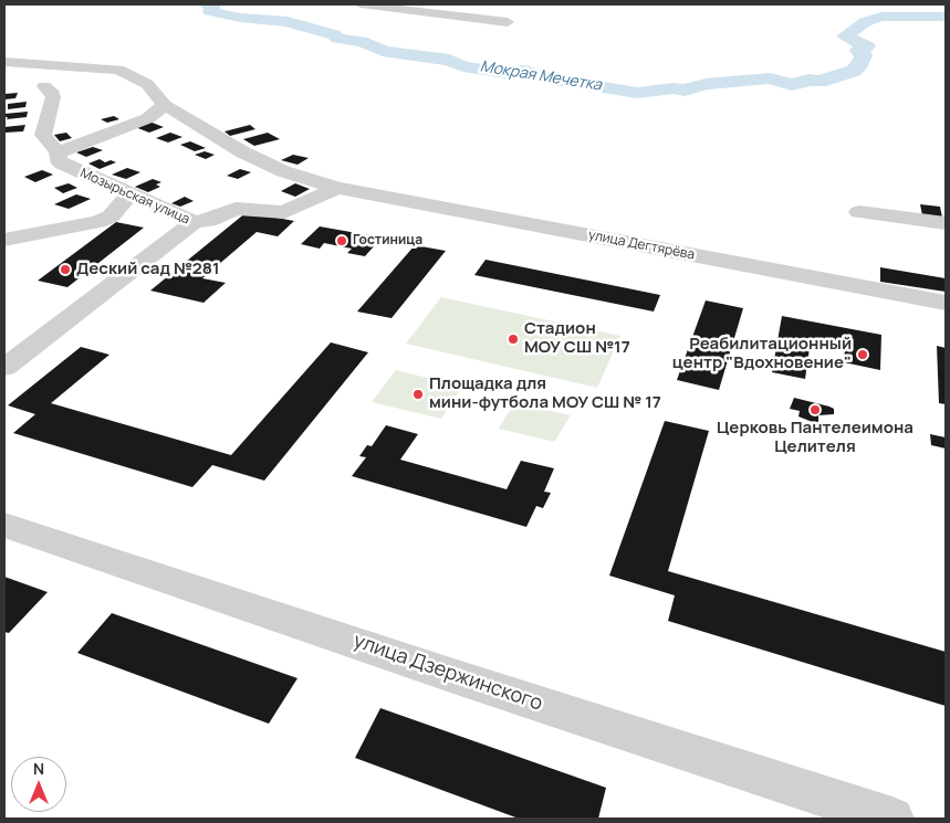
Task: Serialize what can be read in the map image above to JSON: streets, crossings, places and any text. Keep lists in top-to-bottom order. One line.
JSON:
{"streets":{"street":["Мозырьская улица","улица Дегтярёва","улица Дзержинского"]},"water":["Мокрая Мечетка"],"places":["Гостиница","Деский сад №281","Стадион МОУ СШ №17","Реабилитационный центр \"Вдохновение\"","Площадка для мини-футбола МОУ СШ № 17","Церковь Пантелеимона Целителя"],"north":"top"}
